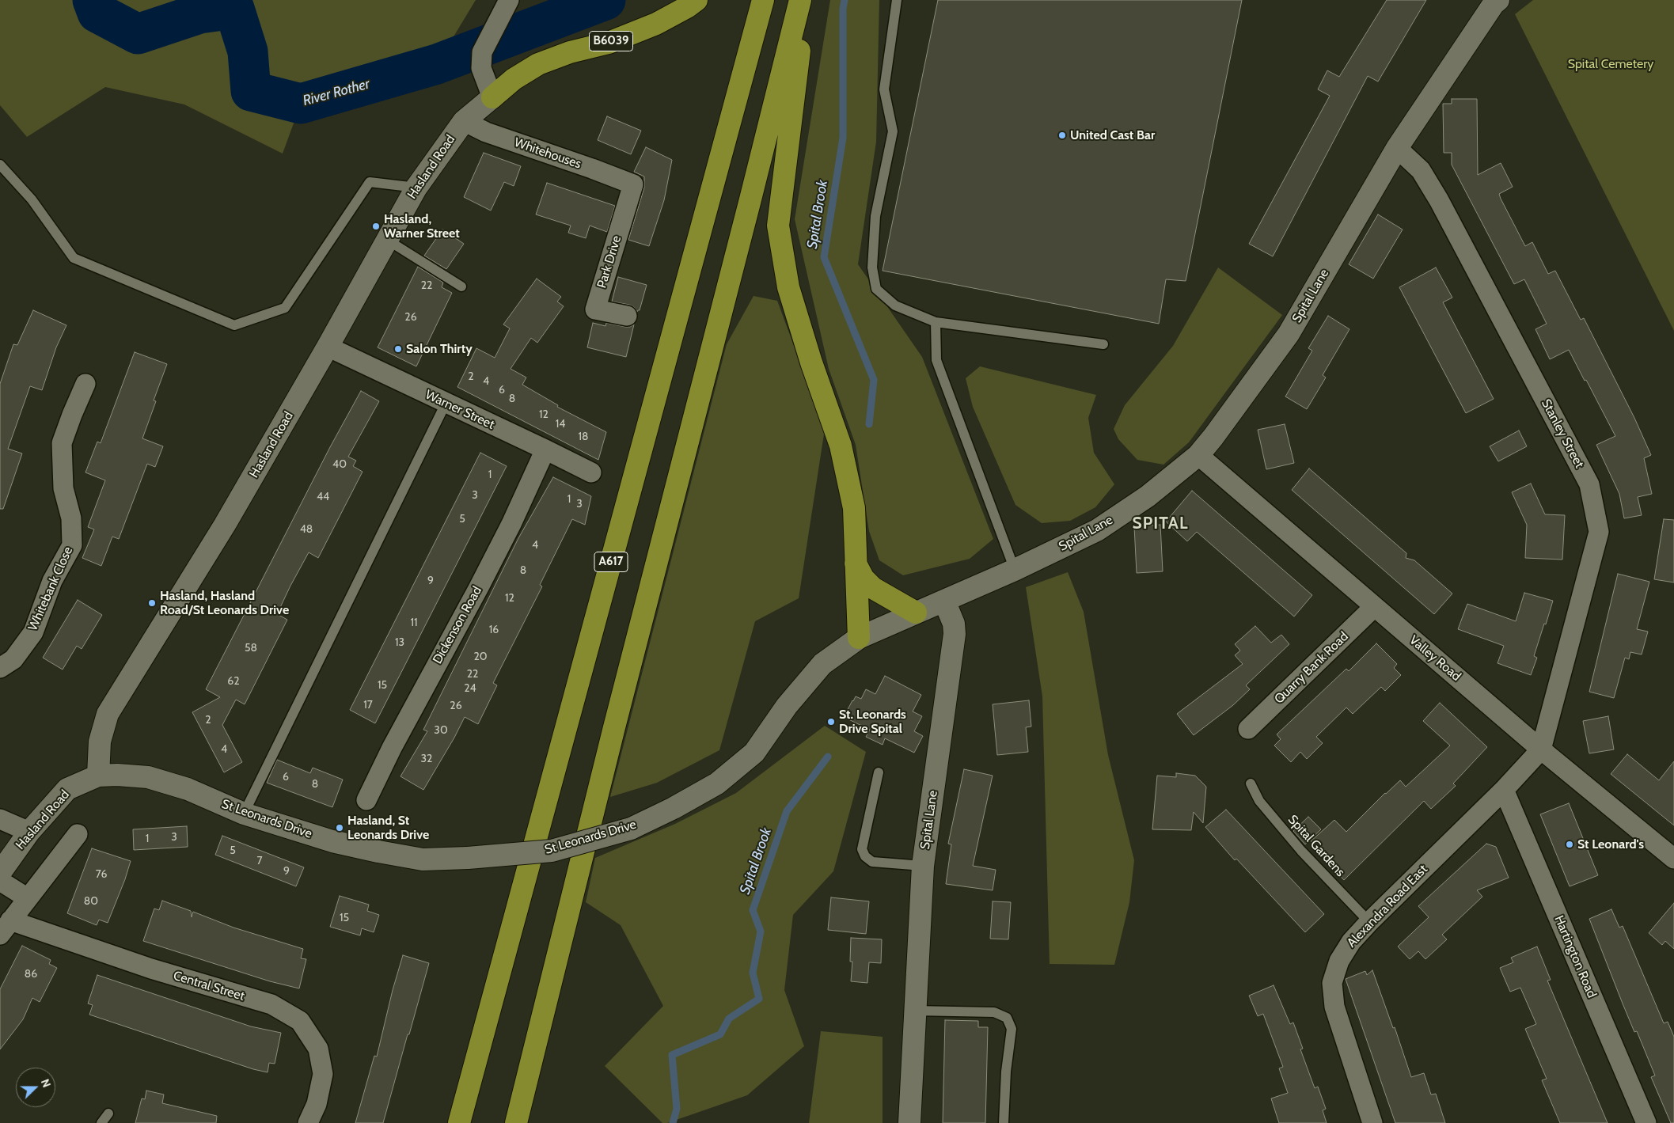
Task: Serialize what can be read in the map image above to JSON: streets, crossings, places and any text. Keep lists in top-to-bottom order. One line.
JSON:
{"streets":{"highway":["B6039","A617"],"main road":["Hasland Road","Spital Lane","St Leonards Drive"],"street":["Whitehouses","Park Drive","Warner Street","Stanley Street","Whitebank Close","Dickenson Road","Valley Road","Quarry Bank Road","Alexandra Road East","Hartington Road","Central Street"],"lane":["Spital Gardens"]},"crossings":[["B6039","Hasland Road"],["Whitehouses","Hasland Road"],["Whitehouses","Park Drive"],["Hasland Road","Warner Street"],["Hasland Road","St Leonards Drive"],["Spital Lane","Stanley Street"],["Spital Lane","Valley Road"],["Spital Lane","St Leonards Drive"],["Warner Street","Dickenson Road"],["Stanley Street","Valley Road"],["Stanley Street","Alexandra Road East"],["Valley Road","Quarry Bank Road"],["Valley Road","Alexandra Road East"],["Spital Gardens","Alexandra Road East"],["Alexandra Road East","Hartington Road"]],"districts":["SPITAL"],"water":["River Rother","Spital Brook"],"parks":["Spital Cemetery"],"places":["United Cast Bar","Hasland, Warner Street","Salon Thirty","Hasland, Hasland Road/St Leonards Drive","St. Leonards Drive Spital","Hasland, St Leonards Drive","St Leonard's"],"house_numbers":["22","26","2","4","6","8","12","14","18","40","1","3","44","1","3","5","48","4","8","9","12","11","16","13","58","20","22","62","15","24","17","26","2","30","4","32","6","8","3","1","5","7","9","76","80","15","86"],"north":"right"}
